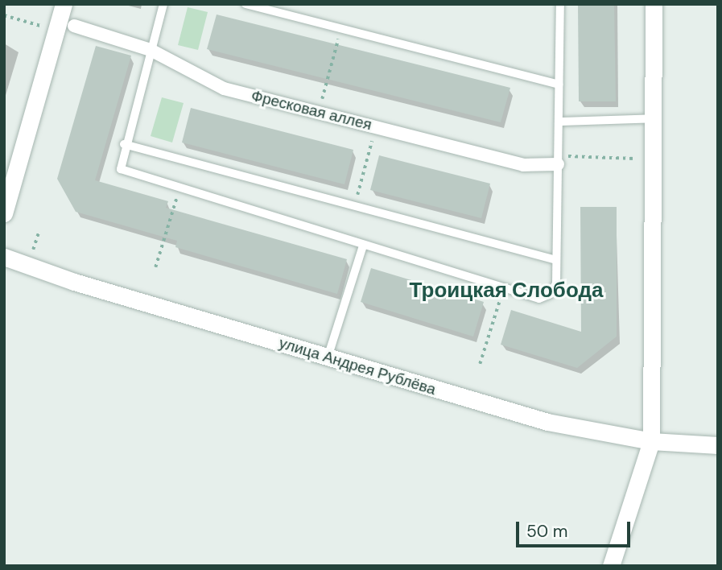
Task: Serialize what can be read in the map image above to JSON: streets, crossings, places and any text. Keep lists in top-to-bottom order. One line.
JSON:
{"streets":{"street":["Фресковая аллея","улица Андрея Рублёва"]},"districts":["Троицкая Слобода"],"scale_bar":"50 m"}
